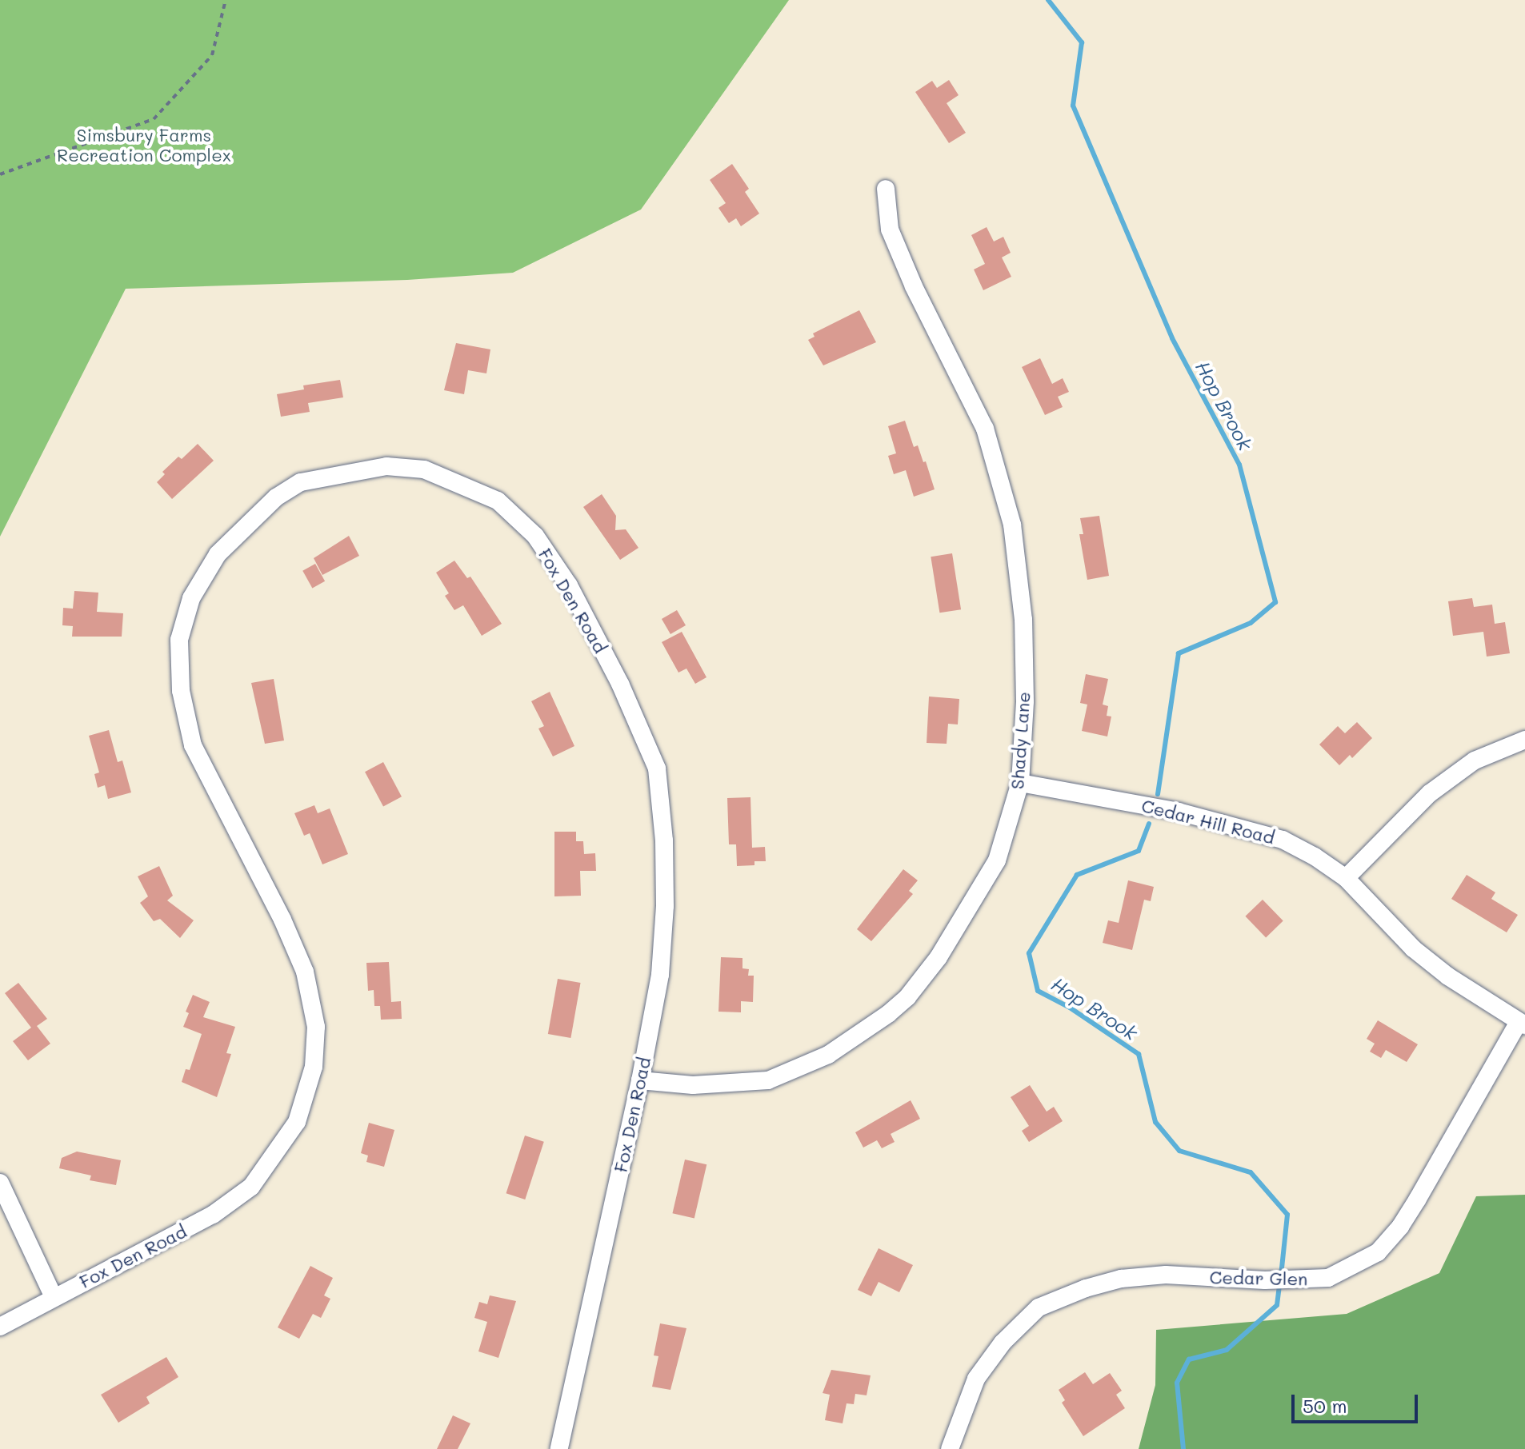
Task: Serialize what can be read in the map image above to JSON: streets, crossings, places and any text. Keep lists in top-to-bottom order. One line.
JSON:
{"streets":{"street":["Fox Den Road","Shady Lane","Cedar Hill Road","Cedar Glen"]},"crossings":[["Fox Den Road","Shady Lane"],["Shady Lane","Cedar Hill Road"],["Cedar Hill Road","Cedar Glen"]],"water":["Hop Brook"],"parks":["Simsbury Farms Recreation Complex"],"scale_bar":"50 m"}
